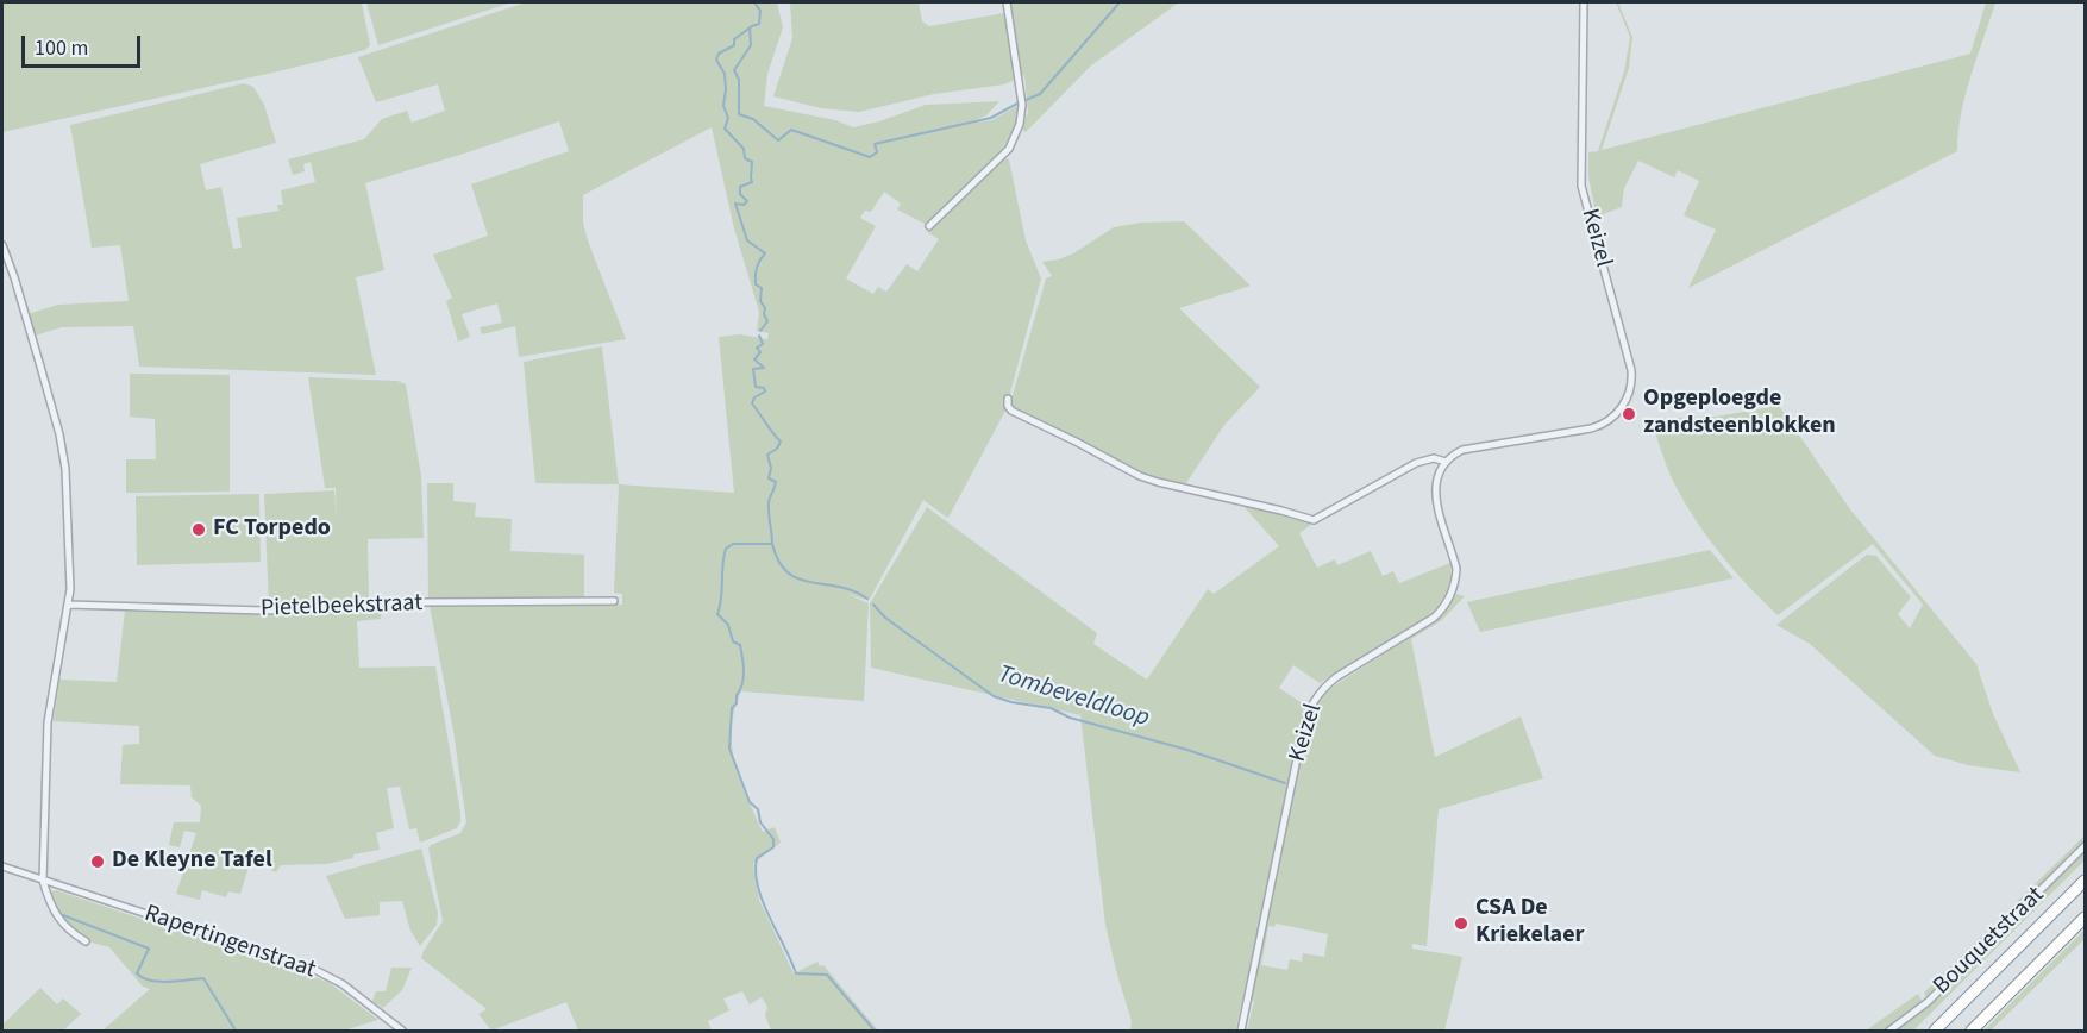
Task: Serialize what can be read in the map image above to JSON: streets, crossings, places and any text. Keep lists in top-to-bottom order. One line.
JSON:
{"streets":{"street":["Keizel","Pietelbeekstraat","Bouquetstraat","Rapertingenstraat"]},"water":["Tombeveldloop"],"places":["Opgeploegde zandsteenblokken","FC Torpedo","De Kleyne Tafel","CSA De Kriekelaer"],"scale_bar":"100 m"}
